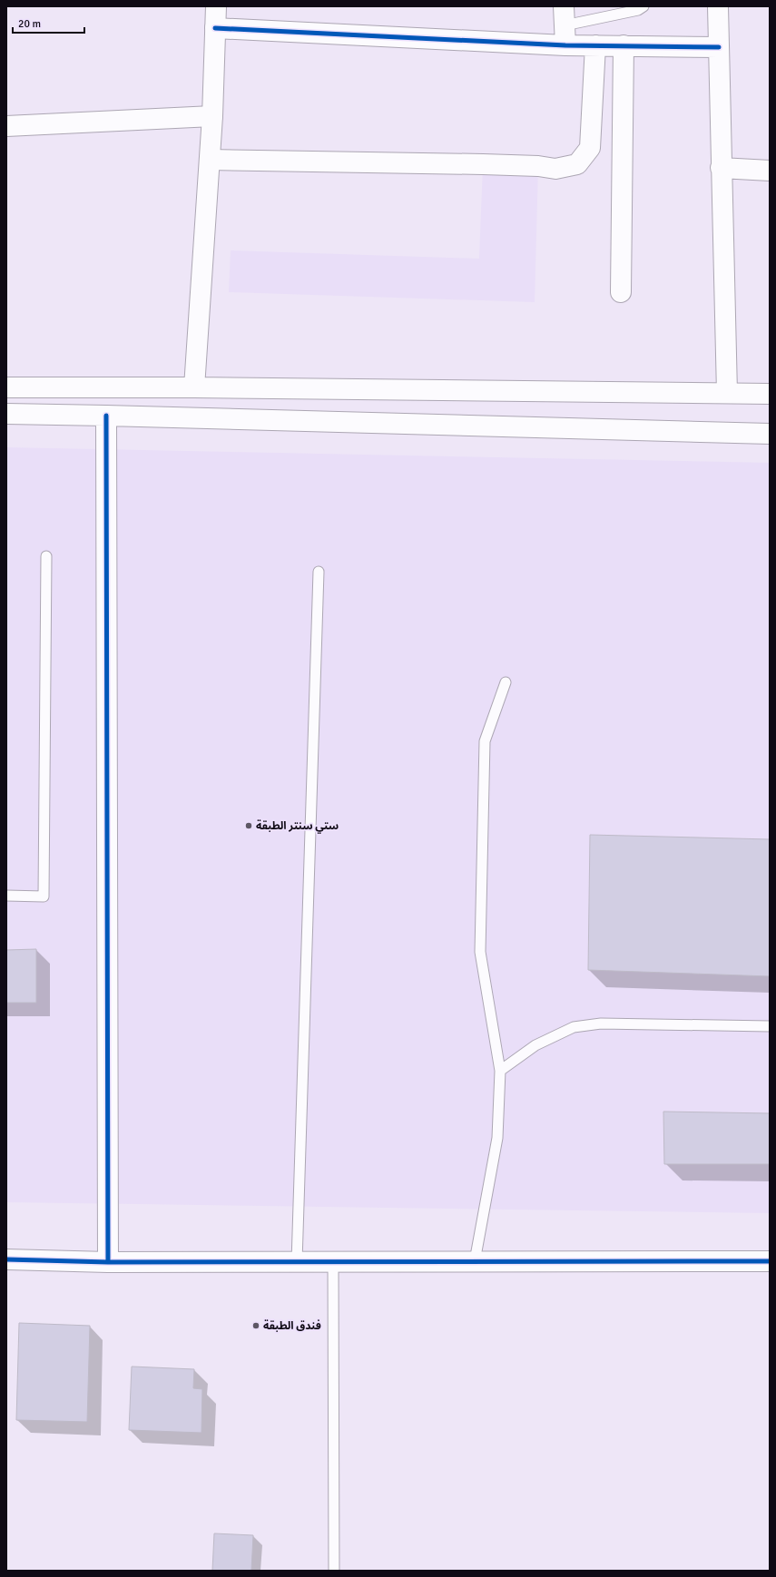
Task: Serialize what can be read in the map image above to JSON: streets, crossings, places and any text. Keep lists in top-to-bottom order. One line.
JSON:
{"places":["ستي سنتر الطبقة","فندق الطبقة"],"scale_bar":"20 m"}
